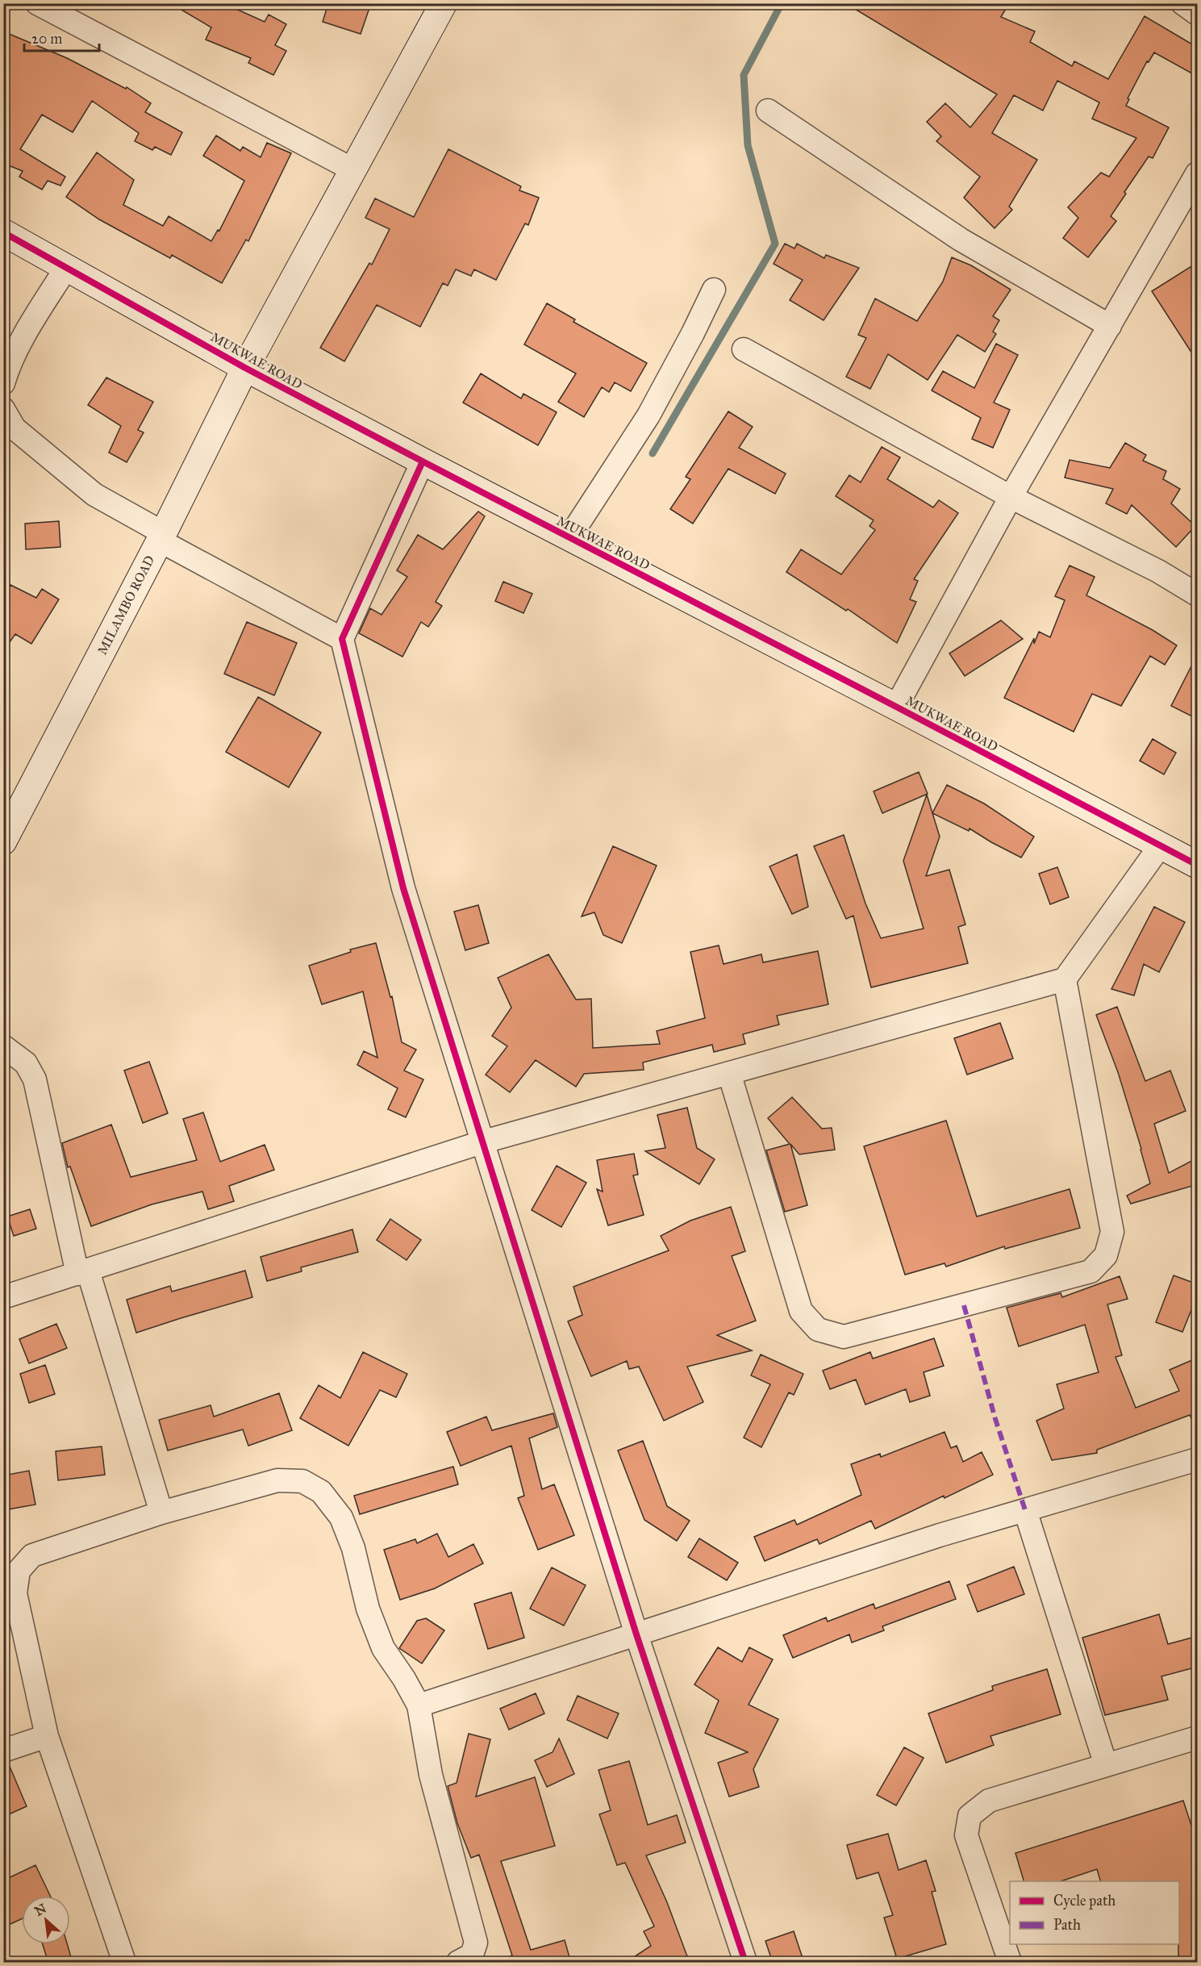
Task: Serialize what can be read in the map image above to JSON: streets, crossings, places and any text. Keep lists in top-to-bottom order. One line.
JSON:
{"streets":{"street":["MUKWAE ROAD","MILAMBO ROAD"]},"crossings":[["MUKWAE ROAD","MILAMBO ROAD"]],"legend":["Cycle path","Path"],"scale_bar":"20 m","north":"top left"}
